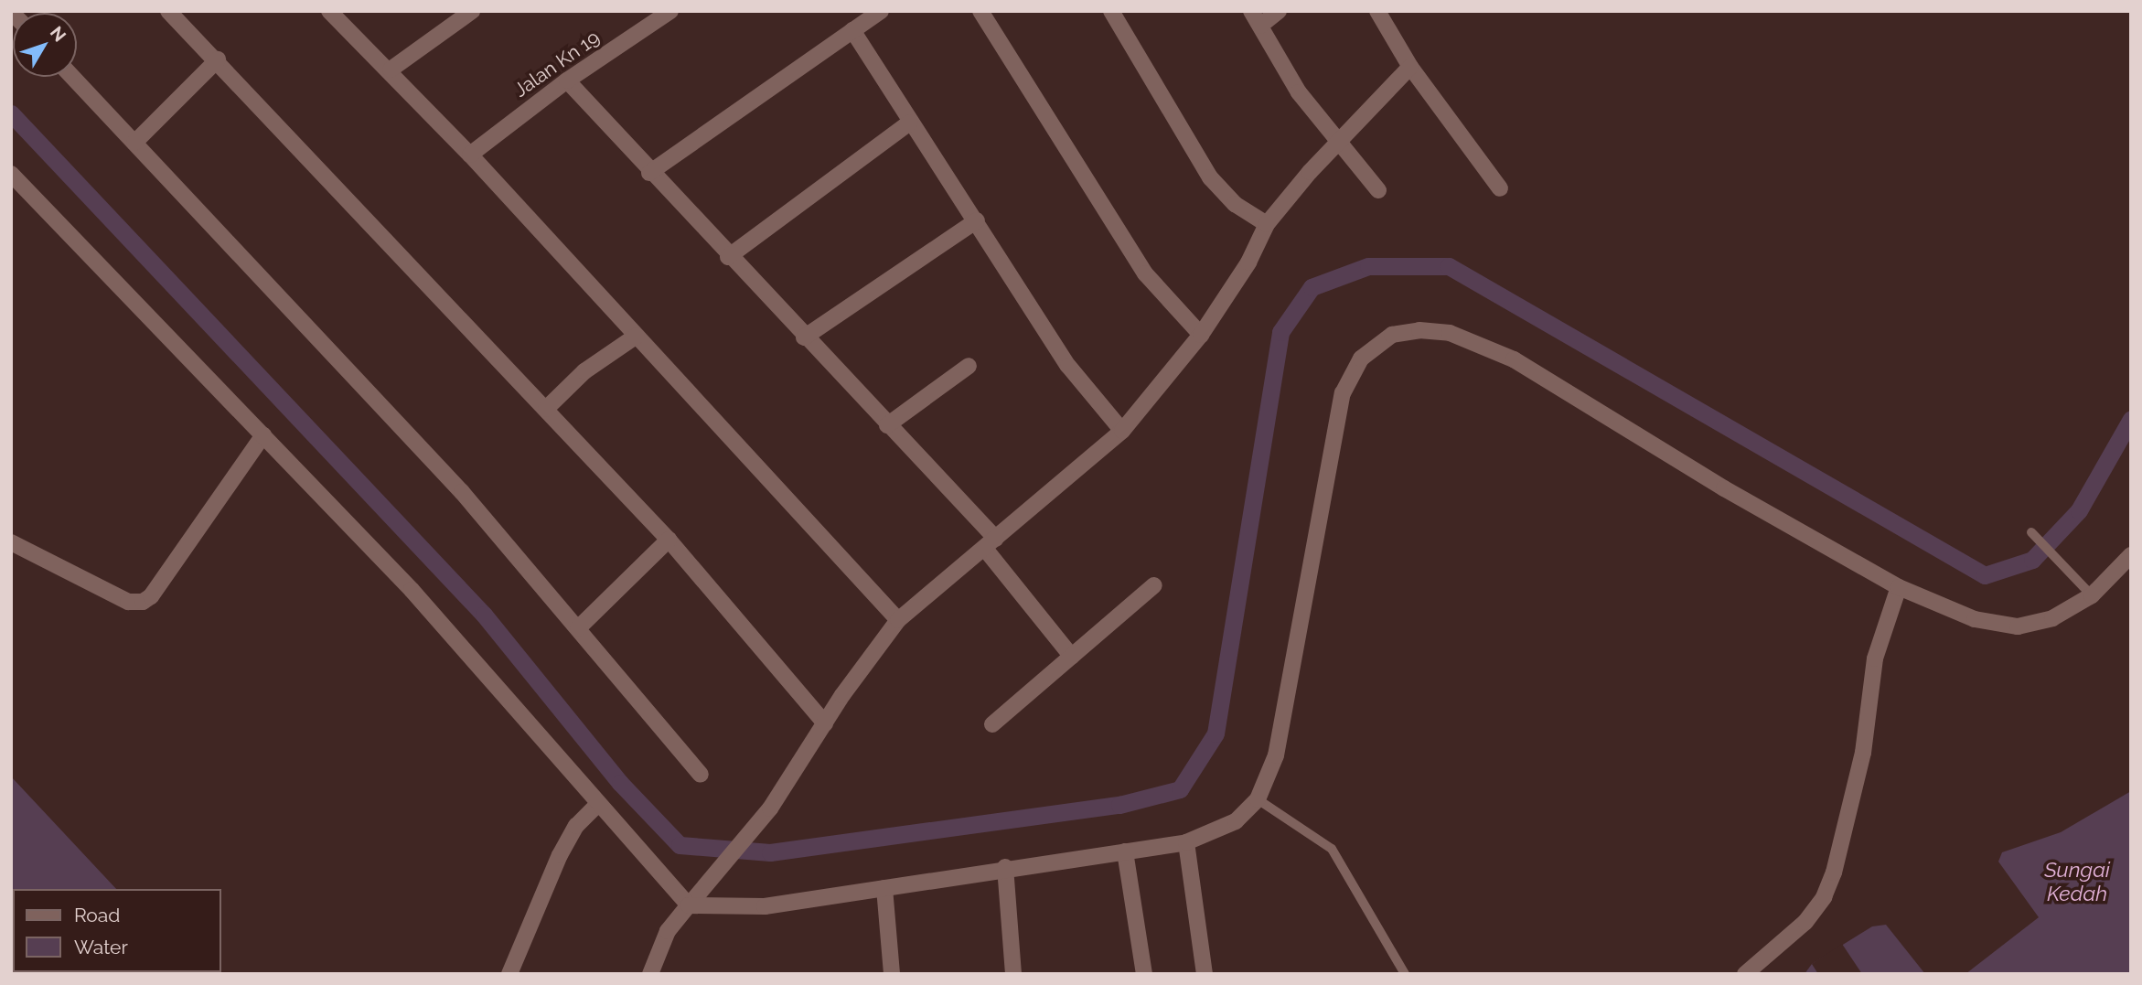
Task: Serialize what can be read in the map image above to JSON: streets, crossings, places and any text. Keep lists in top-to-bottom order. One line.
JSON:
{"streets":{"street":["Jalan Kn 19"]},"water":["Sungai Kedah"],"legend":["Road","Water"],"north":"top right"}
